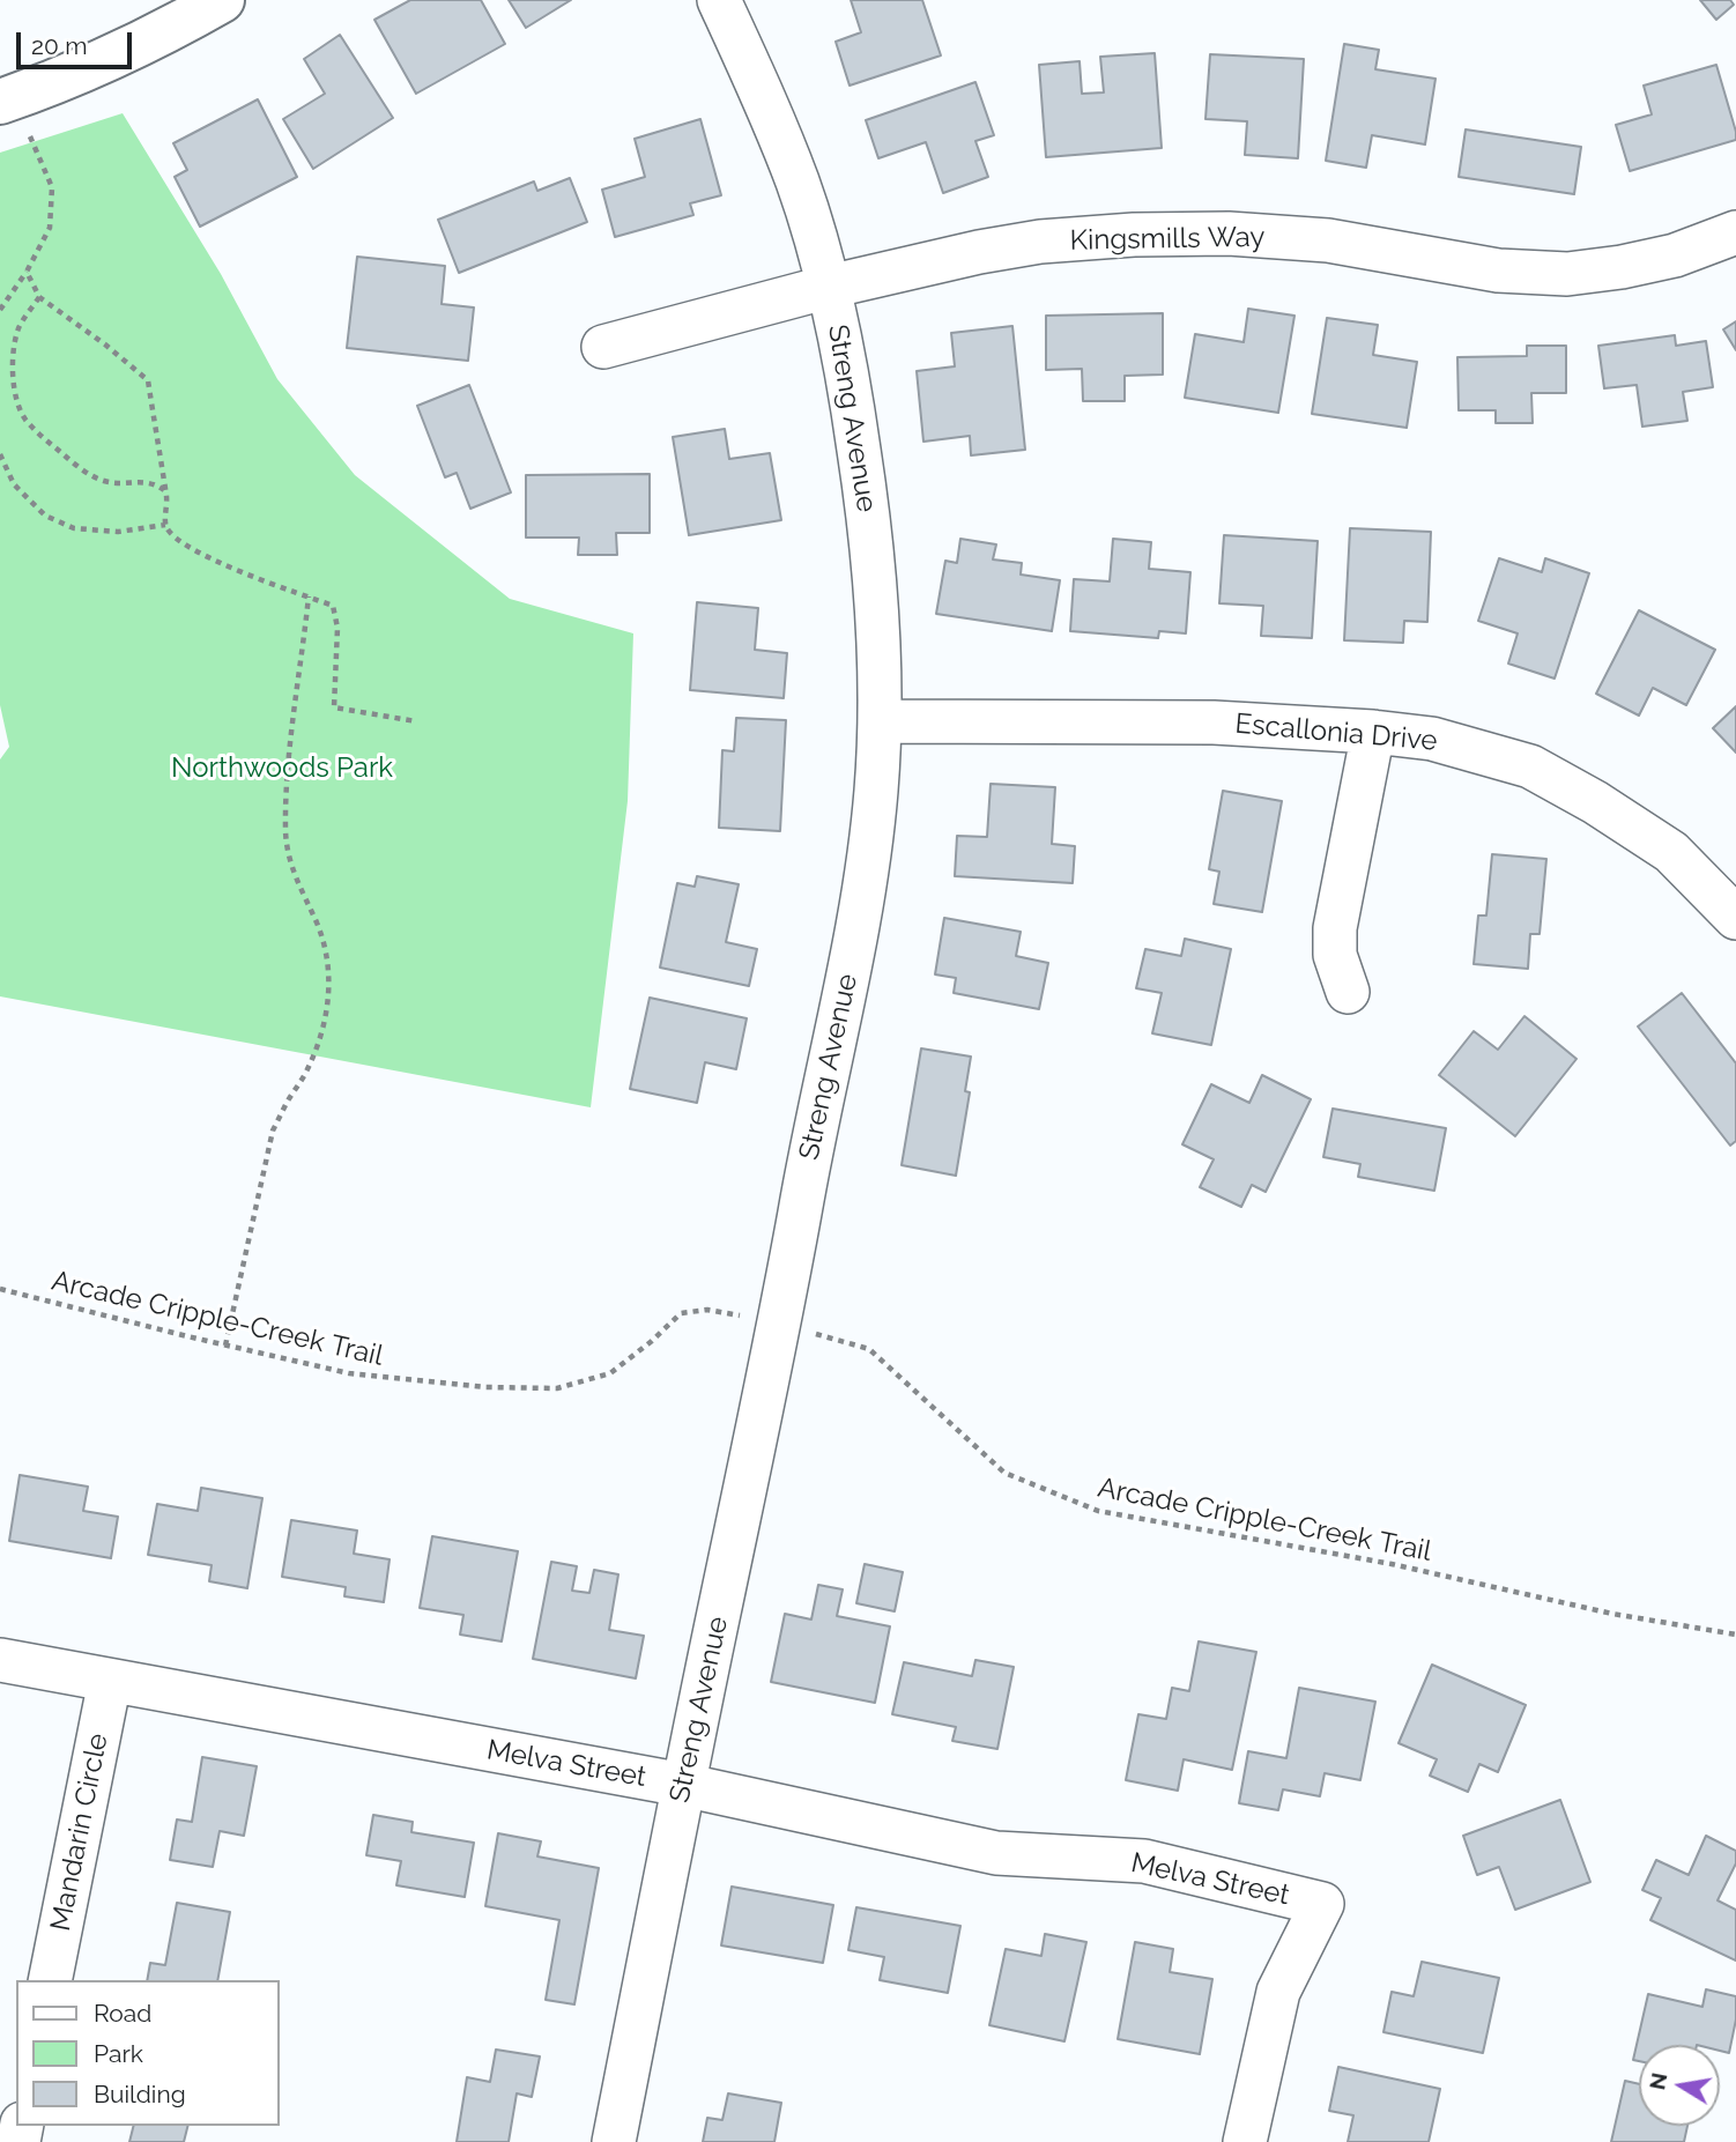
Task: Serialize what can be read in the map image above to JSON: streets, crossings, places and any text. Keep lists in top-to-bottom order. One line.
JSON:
{"streets":{"street":["Kingsmills Way","Streng Avenue","Escallonia Drive","Melva Street","Mandarin Circle"],"path":["Arcade Cripple-Creek Trail"]},"crossings":[["Kingsmills Way","Streng Avenue"],["Streng Avenue","Escallonia Drive"],["Streng Avenue","Arcade Cripple-Creek Trail"],["Streng Avenue","Melva Street"],["Melva Street","Mandarin Circle"]],"parks":["Northwoods Park"],"legend":["Road","Park","Building"],"scale_bar":"20 m","north":"left"}
